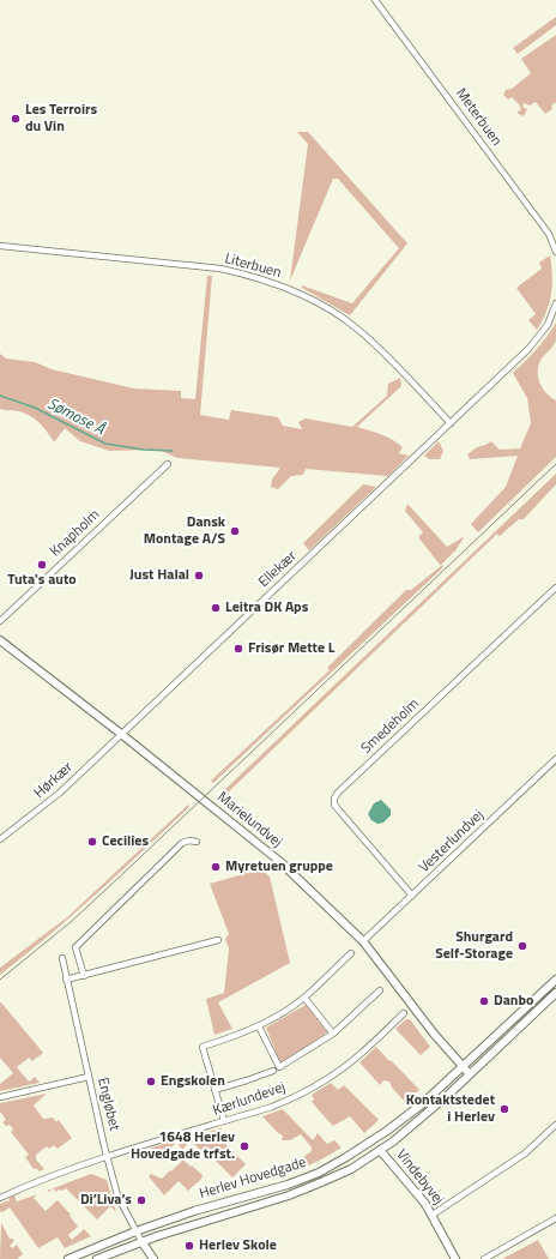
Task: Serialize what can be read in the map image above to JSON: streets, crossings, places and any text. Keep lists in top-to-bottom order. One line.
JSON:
{"streets":{"main road":["Marielundvej","Vindebyvej","Herlev Hovedgade"],"street":["Meterbuen","Literbuen","Knapholm","Ellekær","Smedeholm","Hørkær","Vesterlundvej","Kærlundevej","Engløbet"]},"crossings":[["Literbuen","Ellekær"],["Ellekær","Hørkær"],["Ellekær","Marielundvej"],["Smedeholm","Vesterlundvej"],["Hørkær","Marielundvej"],["Marielundvej","Vesterlundvej"],["Marielundvej","Herlev Hovedgade"],["Kærlundevej","Engløbet"],["Engløbet","Herlev Hovedgade"],["Vindebyvej","Herlev Hovedgade"]],"water":["Sømose Å"],"places":["Les Terroirs du Vin","Dansk Montage A/S","Tuta's auto","Just Halal","Leitra DK Aps","Frisør Mette L","Cecilies","Myretuen gruppe","Shurgard Self-Storage","Danbo","Engskolen","Kontaktstedet i Herlev","1648 Herlev Hovedgade trfst.","Di’Liva’s","Herlev Skole"]}
